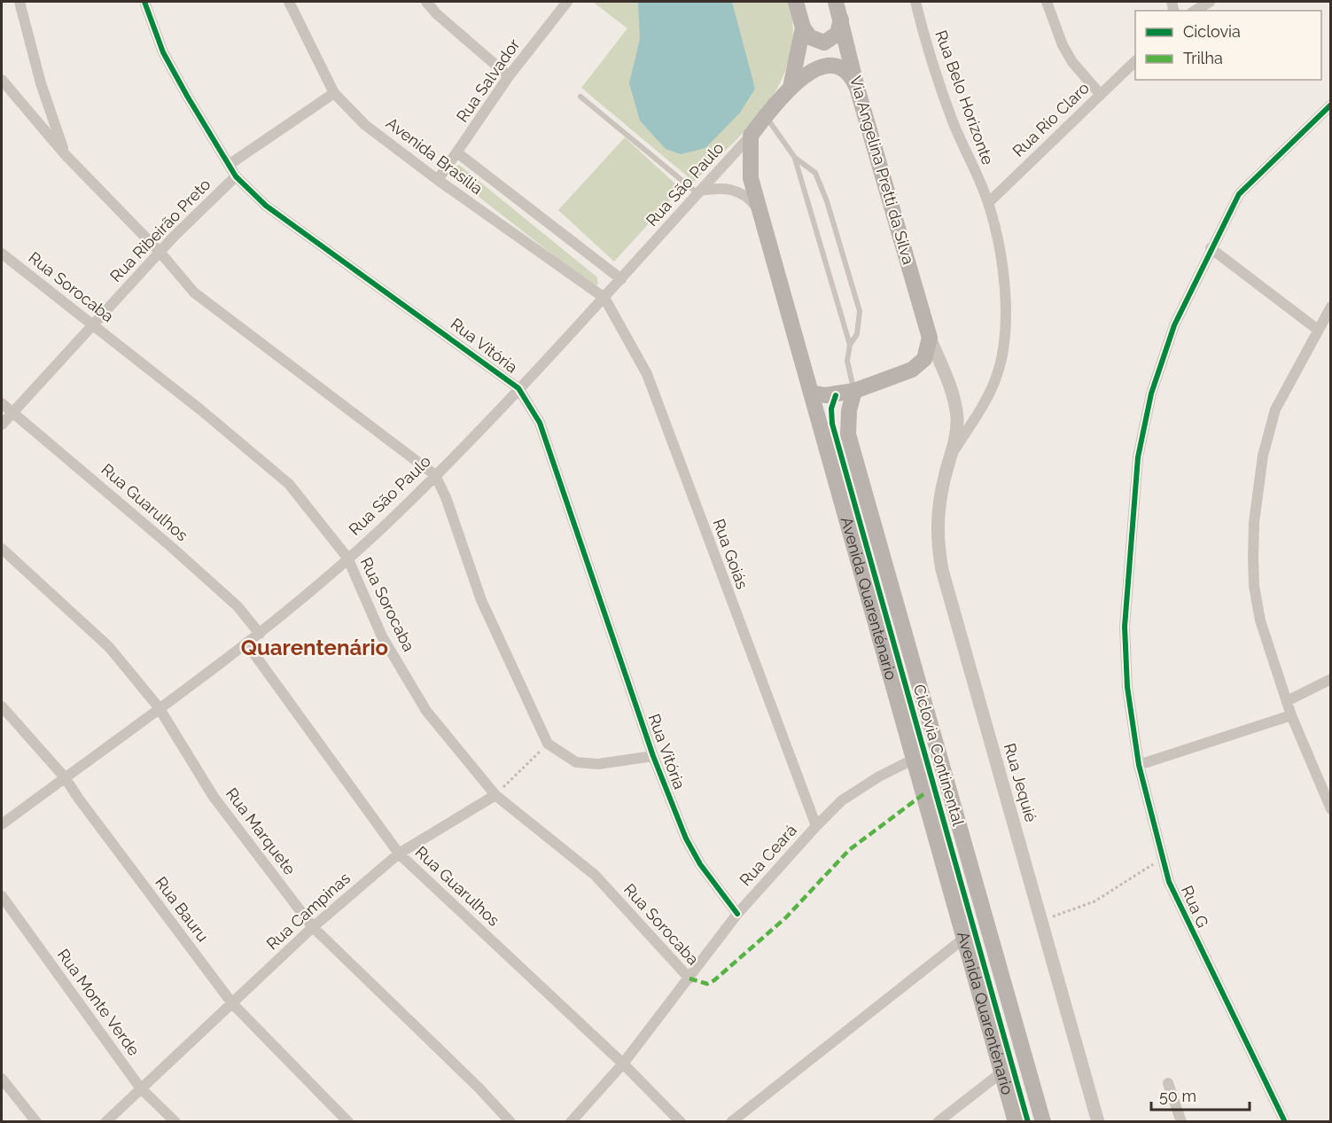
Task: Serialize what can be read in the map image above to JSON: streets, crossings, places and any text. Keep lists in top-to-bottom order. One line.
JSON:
{"streets":{"main road":["Via Angelina Pretti da Silva","Avenida Quarenténario"],"street":["Rua Salvador","Rua Belo Horizonte","Rua Rio Claro","Avenida Brasília","Rua São Paulo","Rua Ribeirão Preto","Rua Sorocaba","Rua Vitória","Rua Guarulhos","Rua Goiás","Rua Jequié","Rua Marquete","Rua Ceará","Rua G","Rua Bauru","Rua Campinas","Rua Monte Verde"],"cycle path":["Ciclovia Continental"]},"crossings":[["Rua Salvador","Avenida Brasília"],["Rua Belo Horizonte","Rua Rio Claro"],["Rua Belo Horizonte","Rua Jequié"],["Avenida Brasília","Rua São Paulo"],["Avenida Brasília","Rua Goiás"],["Via Angelina Pretti da Silva","Rua Jequié"],["Rua São Paulo","Rua Sorocaba"],["Rua São Paulo","Rua Vitória"],["Rua São Paulo","Rua Guarulhos"],["Rua São Paulo","Rua Goiás"],["Rua São Paulo","Avenida Quarenténario"],["Rua São Paulo","Rua Marquete"],["Rua São Paulo","Rua Bauru"],["Rua Ribeirão Preto","Rua Sorocaba"],["Rua Ribeirão Preto","Rua Vitória"],["Rua Ribeirão Preto","Rua Guarulhos"],["Rua Sorocaba","Rua Ceará"],["Rua Sorocaba","Rua Campinas"],["Rua Vitória","Rua Ceará"],["Rua Guarulhos","Rua Ceará"],["Rua Guarulhos","Rua Campinas"],["Rua Goiás","Rua Ceará"],["Avenida Quarenténario","Rua Ceará"],["Rua Marquete","Rua Campinas"],["Rua Bauru","Rua Campinas"],["Rua Campinas","Rua Monte Verde"]],"districts":["Quarentenário"],"legend":["Ciclovia","Trilha"],"scale_bar":"50 m"}
